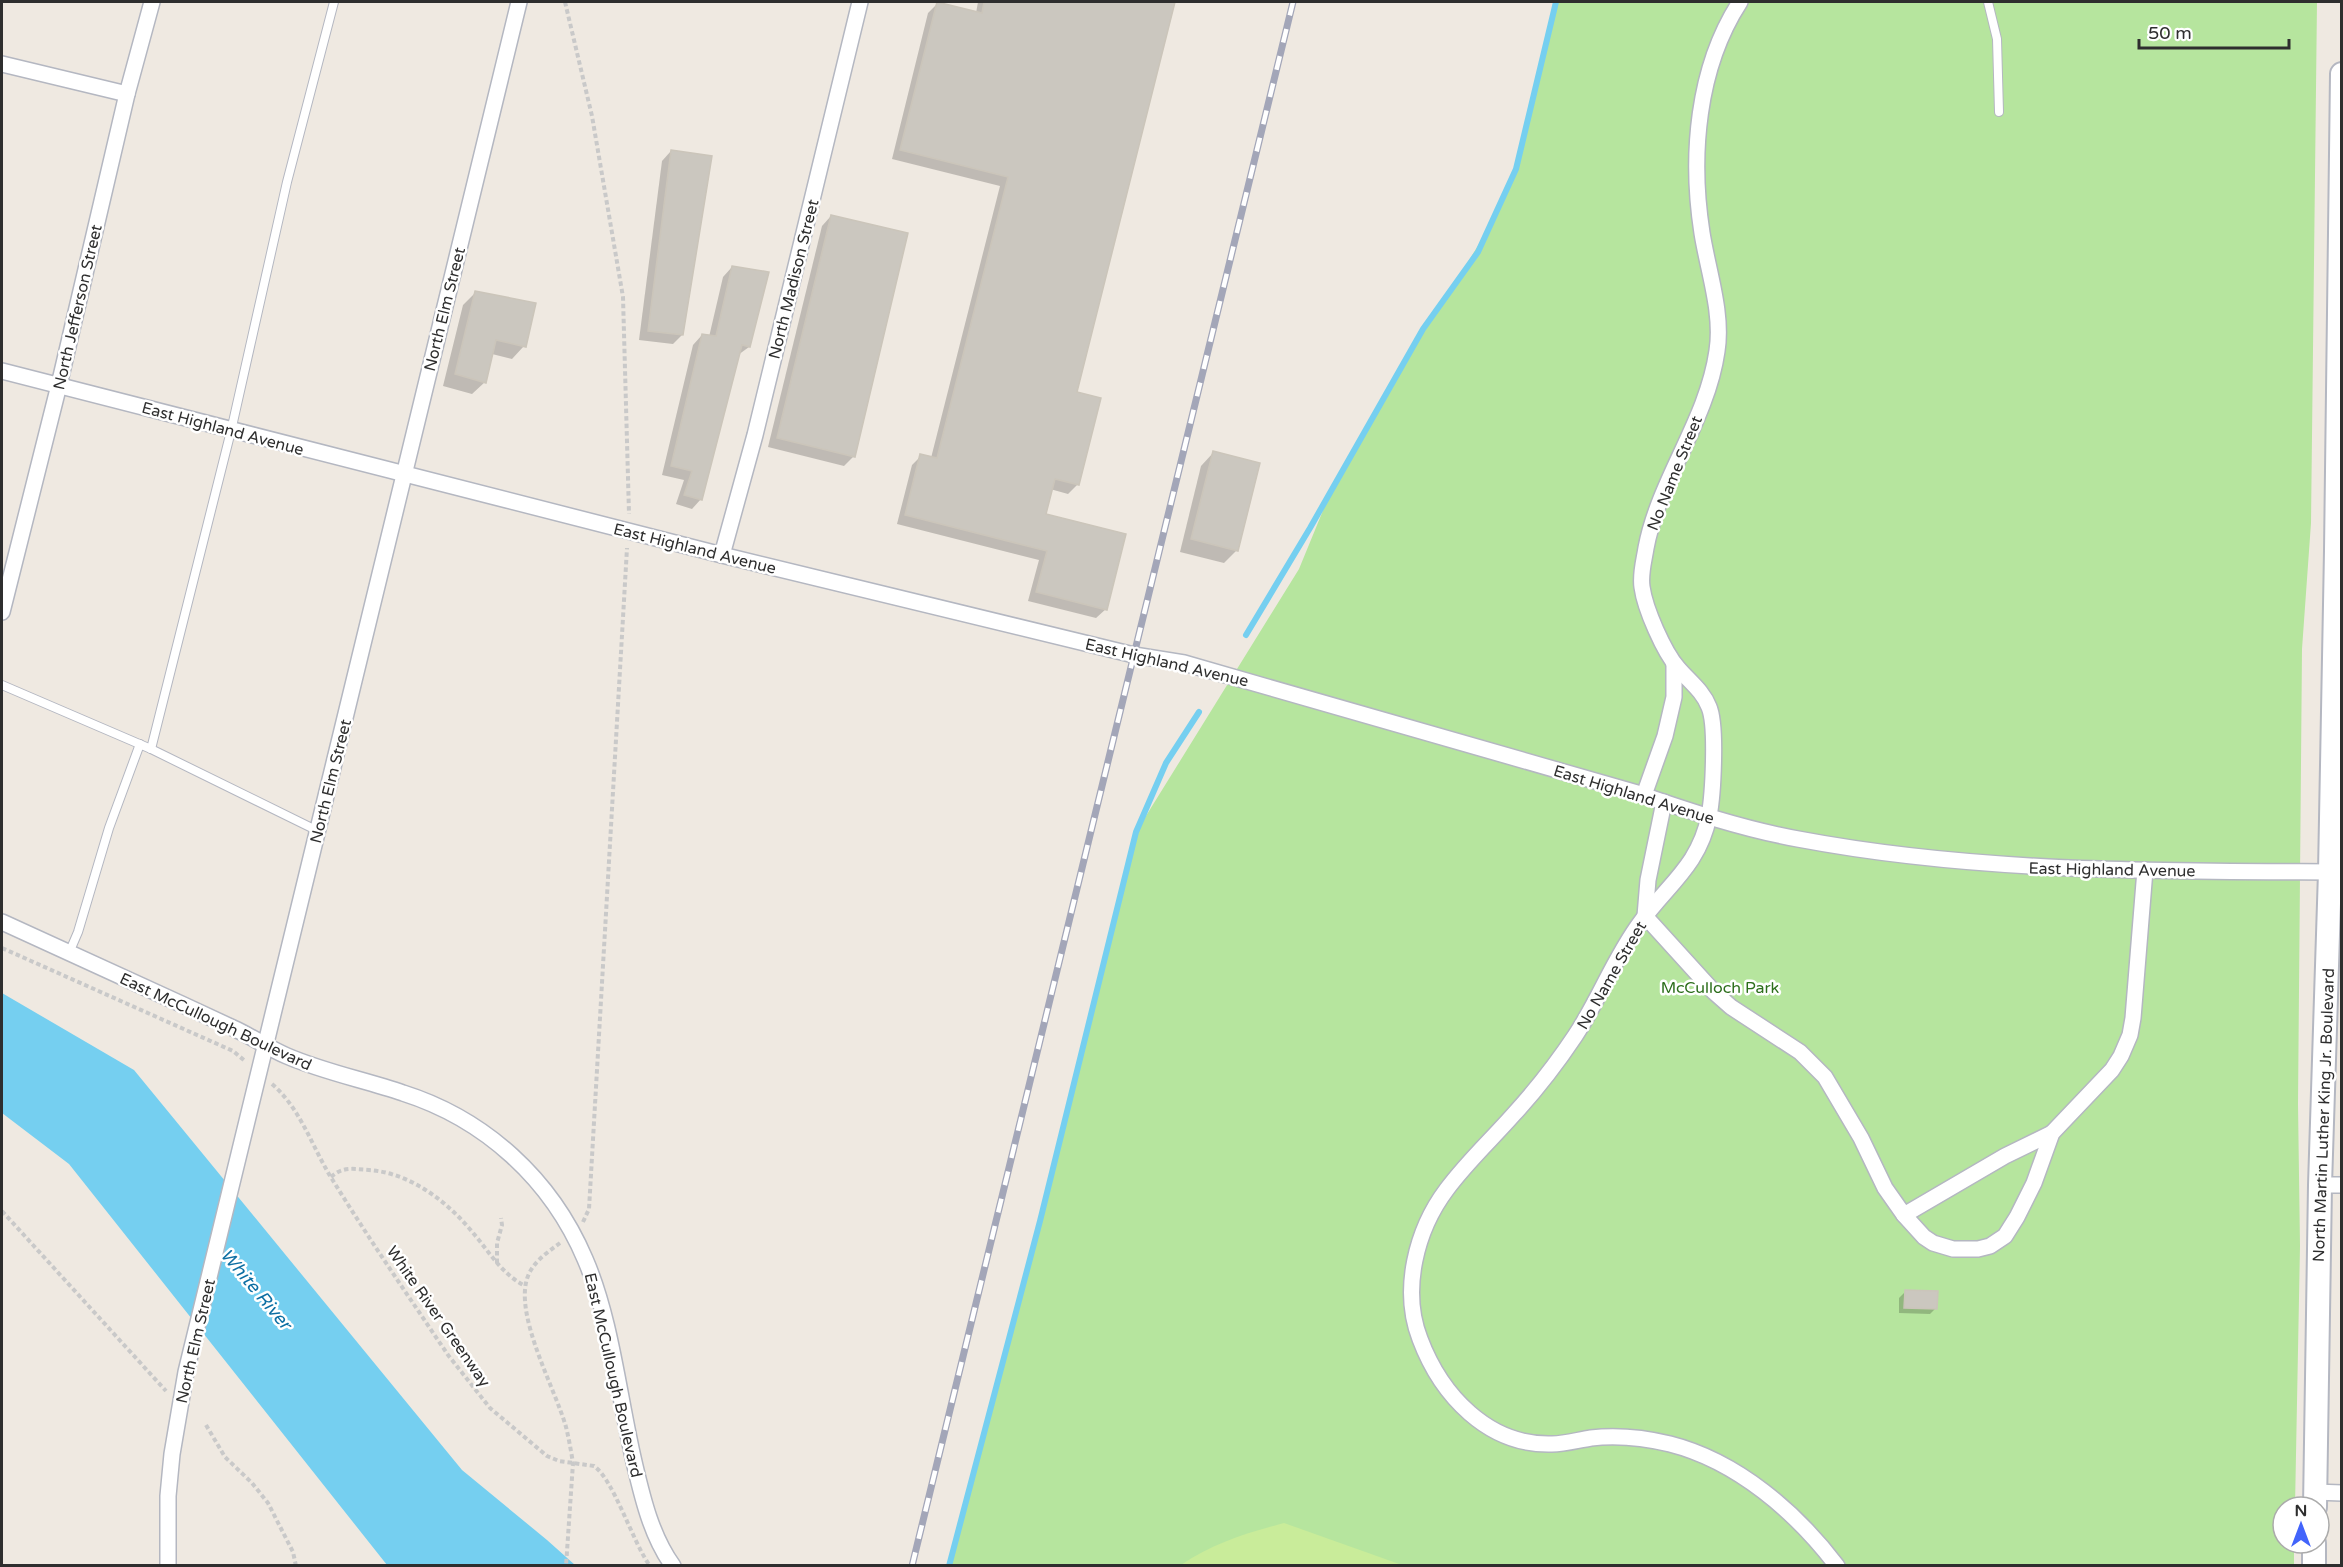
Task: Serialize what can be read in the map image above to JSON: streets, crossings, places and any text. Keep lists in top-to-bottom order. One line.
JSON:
{"streets":{"main road":["North Martin Luther King Jr. Boulevard"],"street":["North Madison Street","North Jefferson Street","North Elm Street","East Highland Avenue","No Name Street","East McCullough Boulevard"],"path":["White River Greenway"]},"crossings":[["North Madison Street","East Highland Avenue"],["North Jefferson Street","East Highland Avenue"],["North Elm Street","East Highland Avenue"],["North Elm Street","East McCullough Boulevard"],["East Highland Avenue","No Name Street"],["East Highland Avenue","North Martin Luther King Jr. Boulevard"]],"water":["White River"],"parks":["McCulloch Park"],"scale_bar":"50 m","north":"top"}
